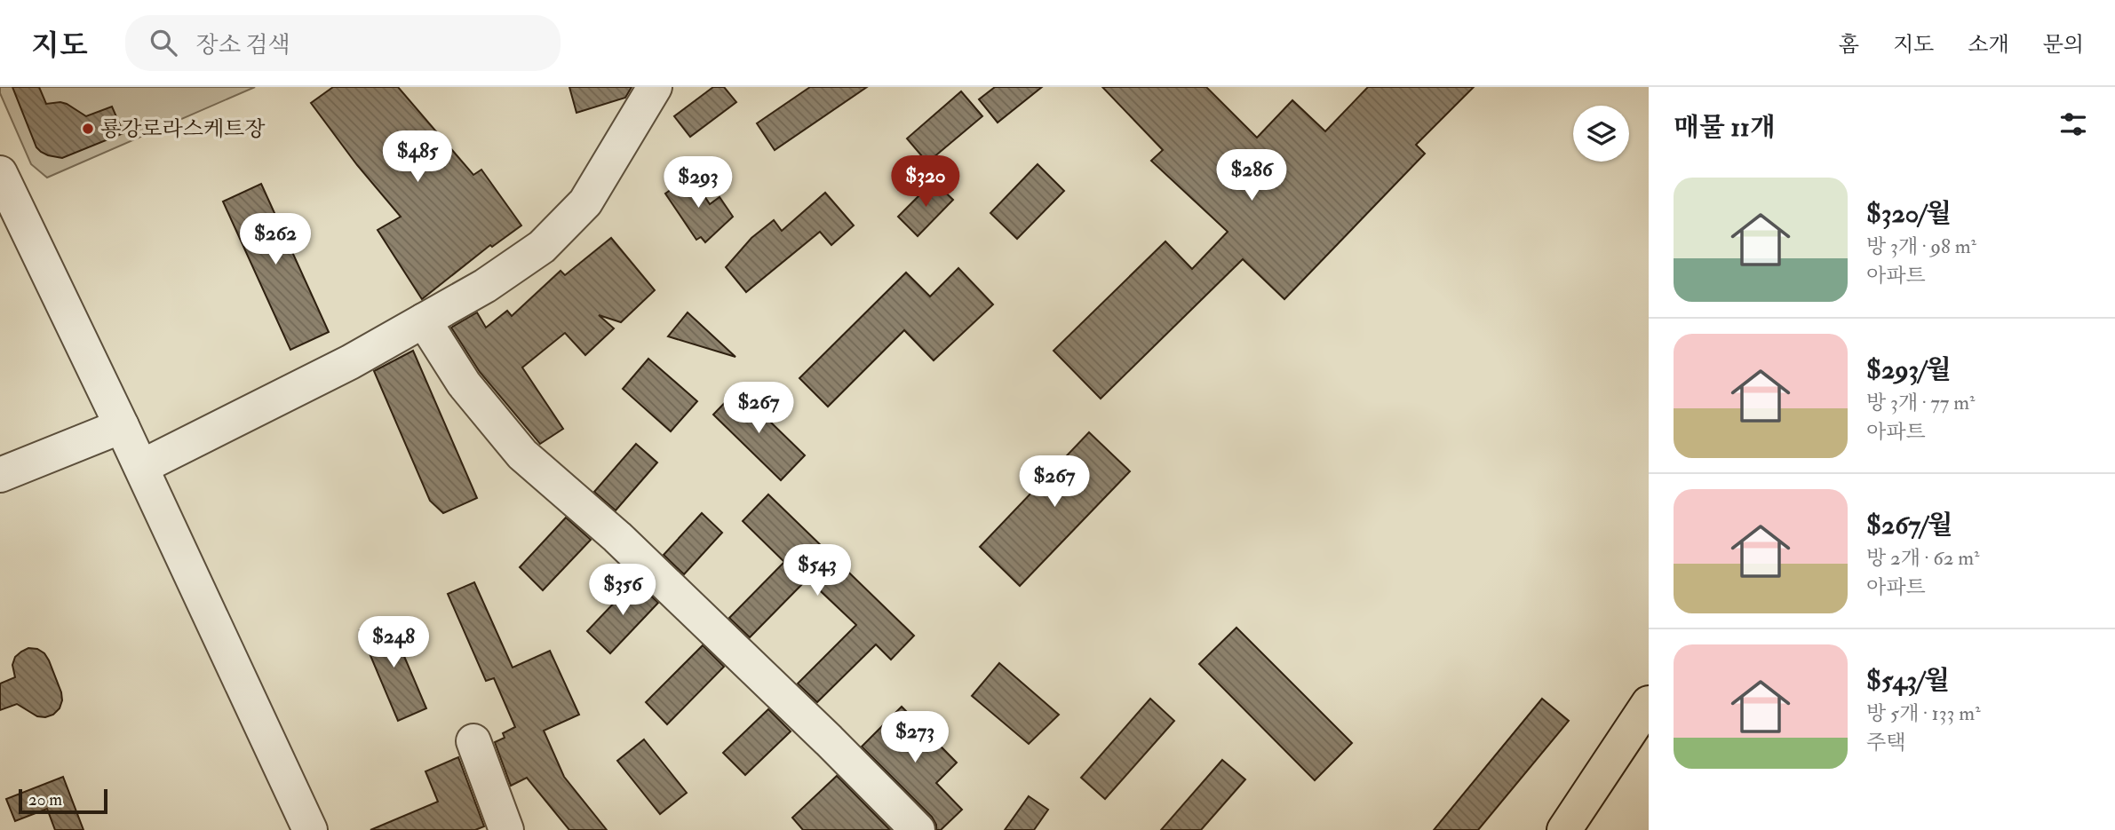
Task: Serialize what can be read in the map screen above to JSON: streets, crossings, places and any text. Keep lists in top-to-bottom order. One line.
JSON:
{"places":["룡강로라스케트장"],"scale_bar":"20 m","page":{"header":"지도","search":"장소 검색","nav":["홈","지도","소개","문의"],"heading":"매물 11개","price":["$485","$286","$320","$293","$262","$267","$267","$543","$356","$248","$273"],"list":[{"name":"$320/월","note":"방 3개 · 98 m² · 아파트"},{"name":"$293/월","note":"방 3개 · 77 m² · 아파트"},{"name":"$267/월","note":"방 2개 · 62 m² · 아파트"},{"name":"$543/월","note":"방 5개 · 133 m² · 주택"}],"scale":"20 m"}}
